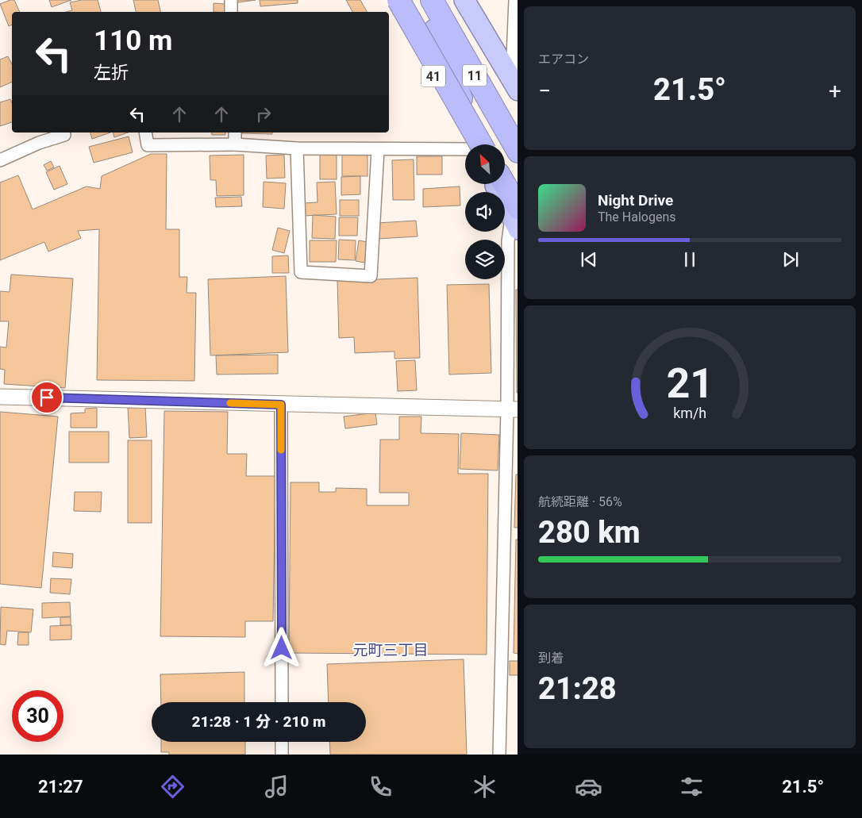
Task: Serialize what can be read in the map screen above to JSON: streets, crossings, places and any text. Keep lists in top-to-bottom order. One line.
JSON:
{"streets":{"highway":["11","41"]},"districts":["元町三丁目"],"north":"top left","page":{"tile":["エアコン",["航続距離 · 56%","280 km"],["到着","21:28"]],"turn":["110 m","左折"],"heat":["−","21.5°","+"],"song":["Night Drive","The Halogens"],"limit":"30","trip":"21:28 · 1 分 · 210 m","tabs":["21:27","21.5°"],"gauge":["21","km/h"]}}
